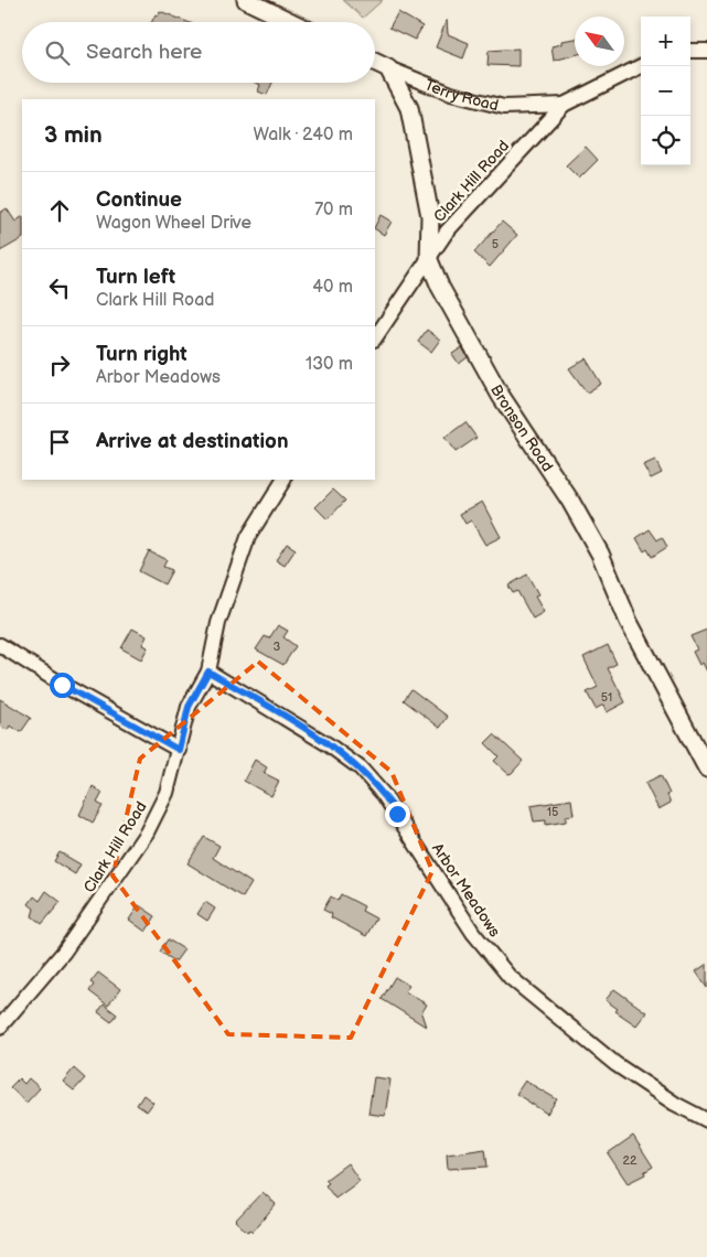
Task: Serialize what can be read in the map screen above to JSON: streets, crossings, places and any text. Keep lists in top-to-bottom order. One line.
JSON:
{"streets":{"street":["Terry Road","Clark Hill Road","Bronson Road","Arbor Meadows"]},"crossings":[["Terry Road","Clark Hill Road"],["Terry Road","Bronson Road"],["Clark Hill Road","Bronson Road"],["Clark Hill Road","Arbor Meadows"]],"house_numbers":["5","3","51","15","22"],"north":"top left","page":{"map_buttons":["+","−"],"search":"Search here","heading":["3 min","Walk · 240 m"],"list":[["Continue","Wagon Wheel Drive","70 m"],["Turn left","Clark Hill Road","40 m"],["Turn right","Arbor Meadows","130 m"],"Arrive at destination"]}}
